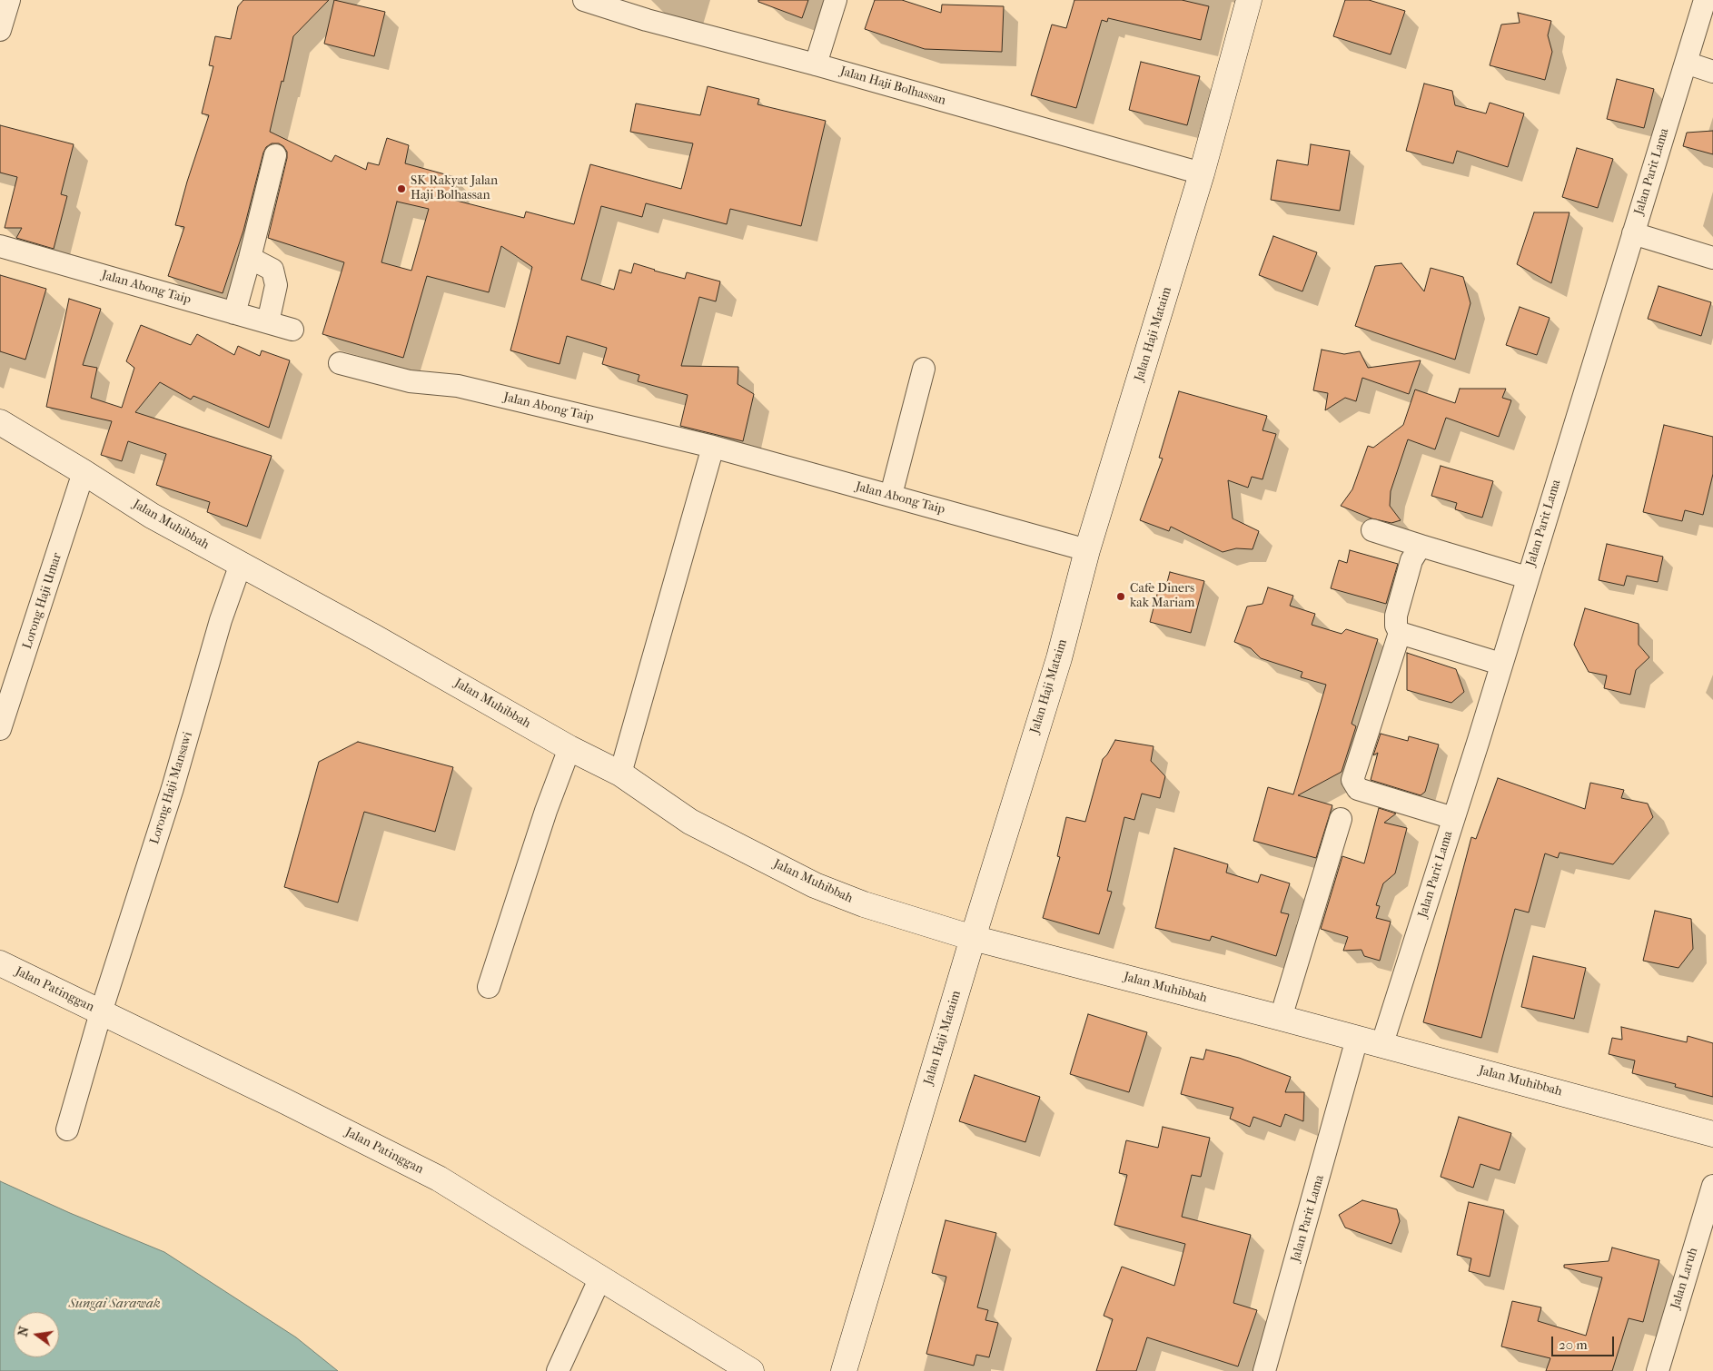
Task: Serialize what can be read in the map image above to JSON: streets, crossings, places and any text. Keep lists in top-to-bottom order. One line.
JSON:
{"streets":{"main road":["Jalan Haji Mataim","Jalan Muhibbah","Jalan Patinggan"],"street":["Jalan Haji Bolhassan","Jalan Parit Lama","Jalan Abong Taip","Lorong Haji Umar","Lorong Haji Mansawi","Jalan Laruh"]},"crossings":[["Jalan Haji Bolhassan","Jalan Haji Mataim"],["Jalan Parit Lama","Jalan Muhibbah"],["Jalan Abong Taip","Jalan Haji Mataim"],["Jalan Haji Mataim","Jalan Muhibbah"],["Jalan Muhibbah","Lorong Haji Umar"],["Jalan Muhibbah","Lorong Haji Mansawi"],["Lorong Haji Mansawi","Jalan Patinggan"]],"water":["Sungai Sarawak"],"places":["SK Rakyat Jalan Haji Bolhassan","Cafe Diners kak Mariam"],"scale_bar":"20 m","north":"left"}
